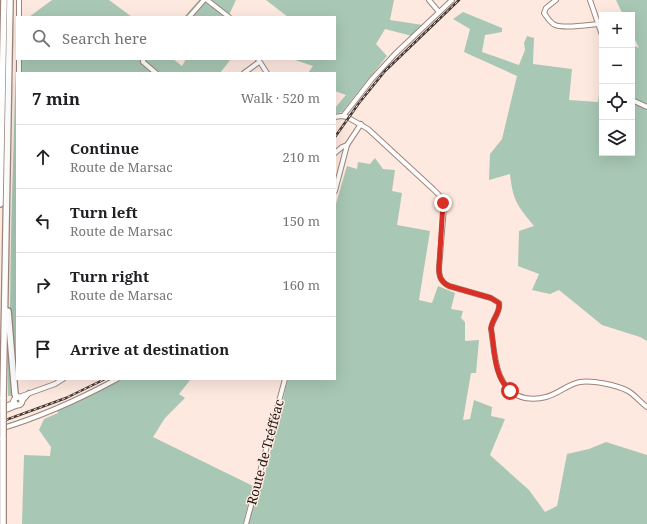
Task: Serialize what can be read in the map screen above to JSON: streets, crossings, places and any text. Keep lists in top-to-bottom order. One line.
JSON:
{"streets":{"street":["Route de Tréfféac"]},"page":{"map_buttons":["+","−"],"search":"Search here","heading":["7 min","Walk · 520 m"],"list":[["Continue","Route de Marsac","210 m"],["Turn left","Route de Marsac","150 m"],["Turn right","Route de Marsac","160 m"],"Arrive at destination"]}}
